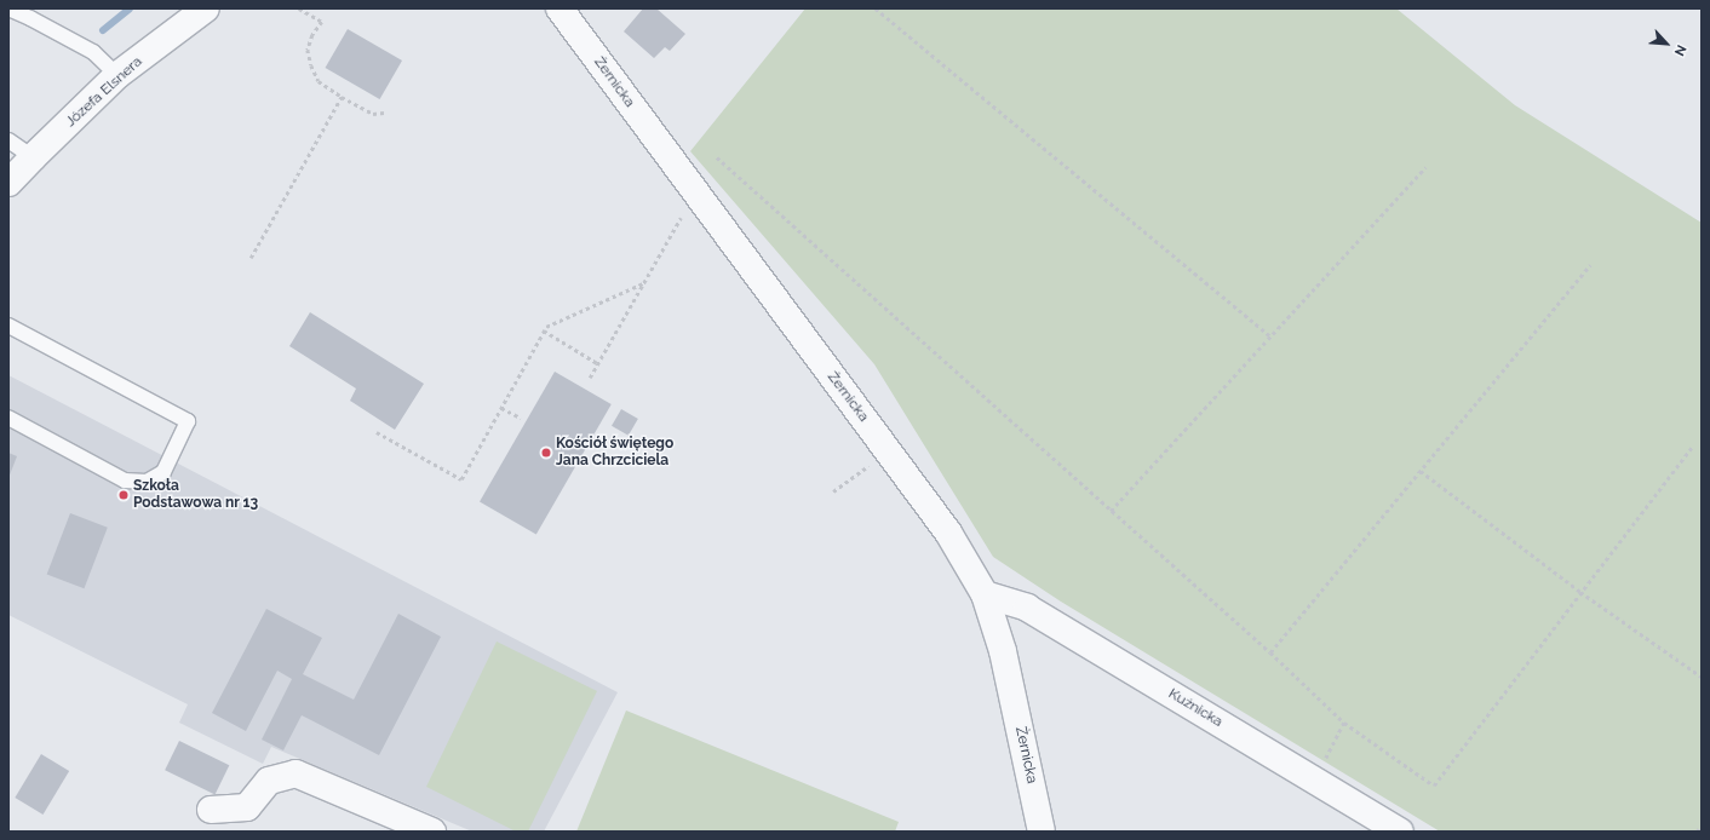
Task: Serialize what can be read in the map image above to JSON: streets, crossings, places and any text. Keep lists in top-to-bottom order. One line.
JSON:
{"streets":{"street":["Żernicka","Józefa Elsnera","Kuźnicka"]},"crossings":[["Żernicka","Kuźnicka"]],"places":["Kościół świętego Jana Chrzciciela","Szkoła Podstawowa nr 13"],"north":"bottom right"}
